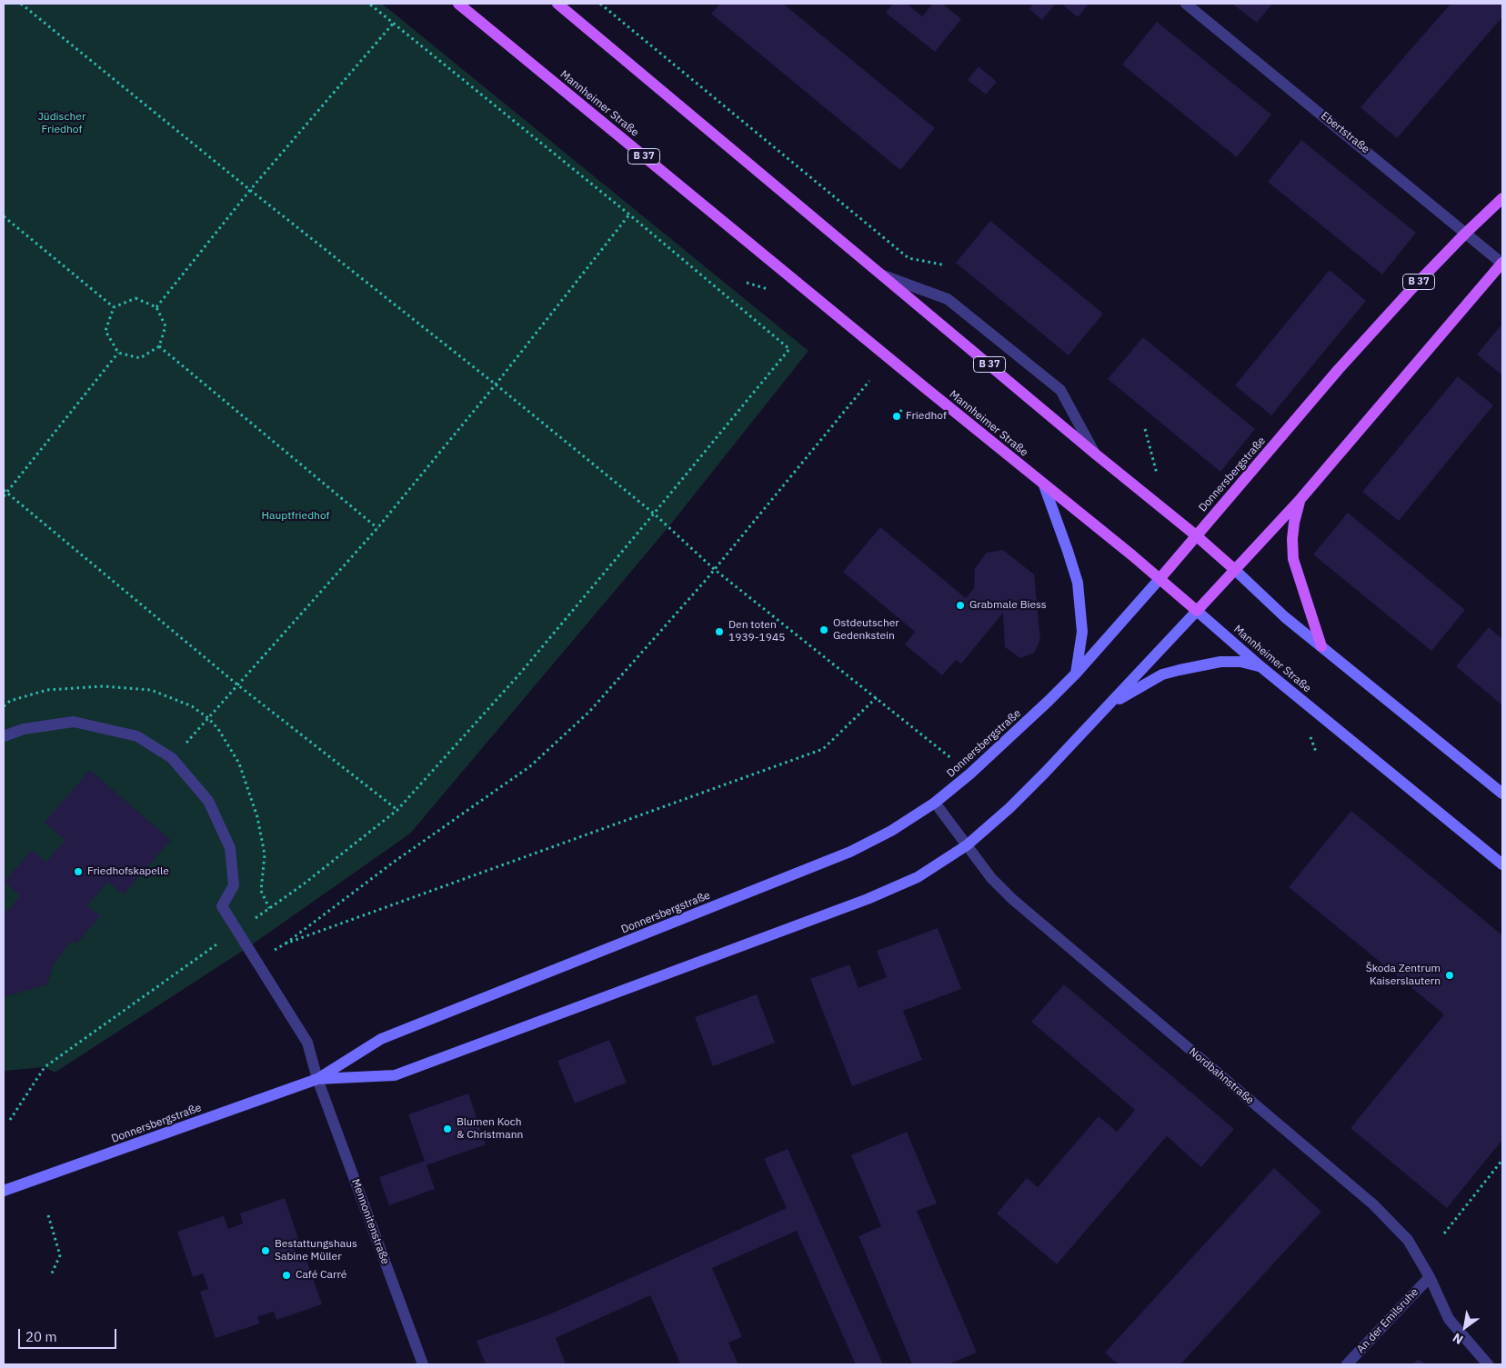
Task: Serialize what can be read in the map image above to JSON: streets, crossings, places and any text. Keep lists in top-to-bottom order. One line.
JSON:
{"streets":{"main road":["Mannheimer Straße","B 37","Donnersbergstraße"],"street":["Ebertstraße","Nordbahnstraße","Mennonitenstraße","An der Emilsruhe"]},"crossings":[["Mannheimer Straße","Donnersbergstraße"],["Ebertstraße","Donnersbergstraße"],["B 37","Donnersbergstraße"],["Donnersbergstraße","Nordbahnstraße"],["Donnersbergstraße","Mennonitenstraße"],["Nordbahnstraße","An der Emilsruhe"]],"parks":["Jüdischer Friedhof","Hauptfriedhof"],"places":["Friedhof","Grabmale Biess","Ostdeutscher Gedenkstein","Den toten 1939-1945","Friedhofskapelle","Škoda Zentrum Kaiserslautern","Blumen Koch & Christmann","Bestattungshaus Sabine Müller","Café Carré"],"scale_bar":"20 m","north":"bottom left"}
